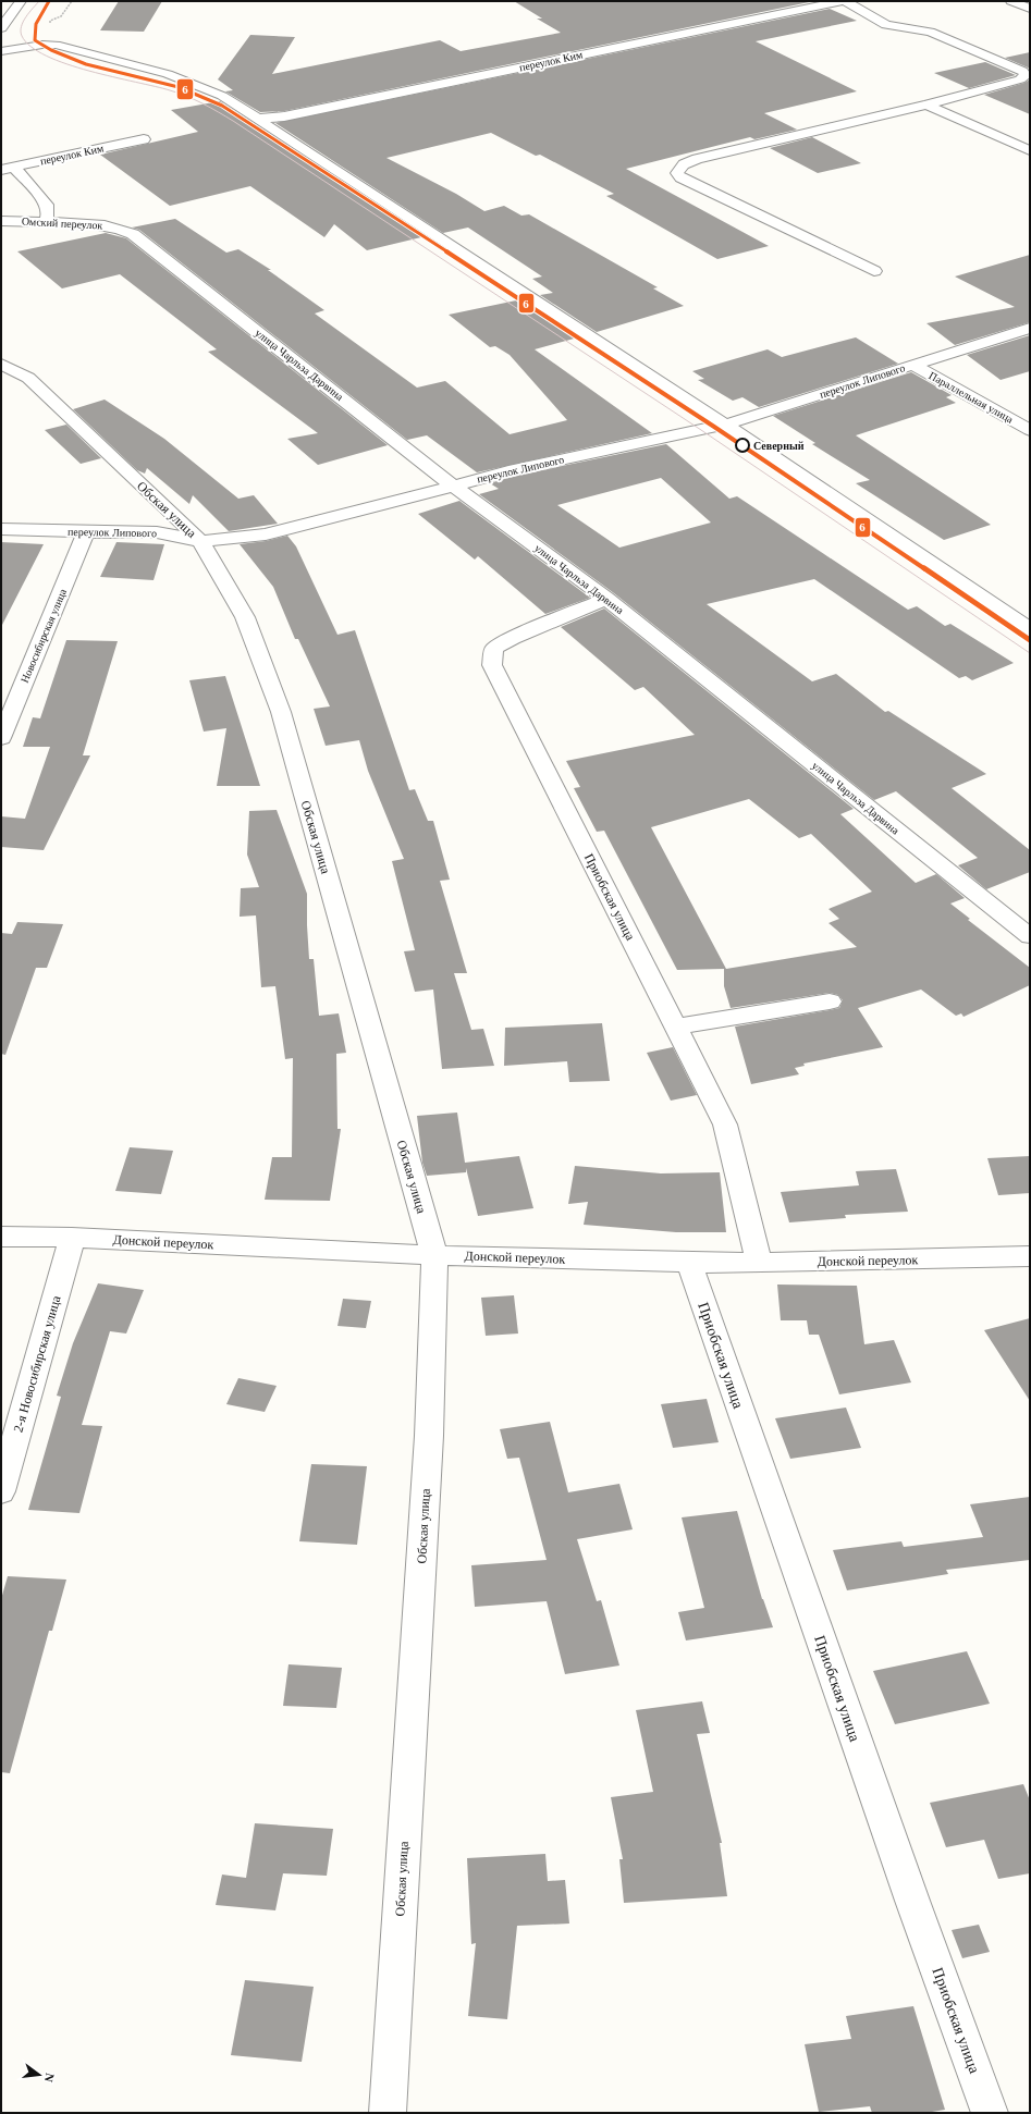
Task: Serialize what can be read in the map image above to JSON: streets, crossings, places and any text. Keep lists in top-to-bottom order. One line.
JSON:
{"streets":{"street":["переулок Ким","Омский переулок","улица Чарльза Дарвина","переулок Липового","Параллельная улица","Обская улица","Новосибирская улица","Приобская улица","Донской переулок","2-я Новосибирская улица"]},"crossings":[["Омский переулок","улица Чарльза Дарвина"],["улица Чарльза Дарвина","переулок Липового"],["улица Чарльза Дарвина","Приобская улица"],["переулок Липового","Параллельная улица"],["переулок Липового","Обская улица"],["переулок Липового","Новосибирская улица"],["Обская улица","Донской переулок"],["Приобская улица","Донской переулок"],["Донской переулок","2-я Новосибирская улица"]],"places":["Северный"],"lines":["transit line 6"],"north":"right"}
